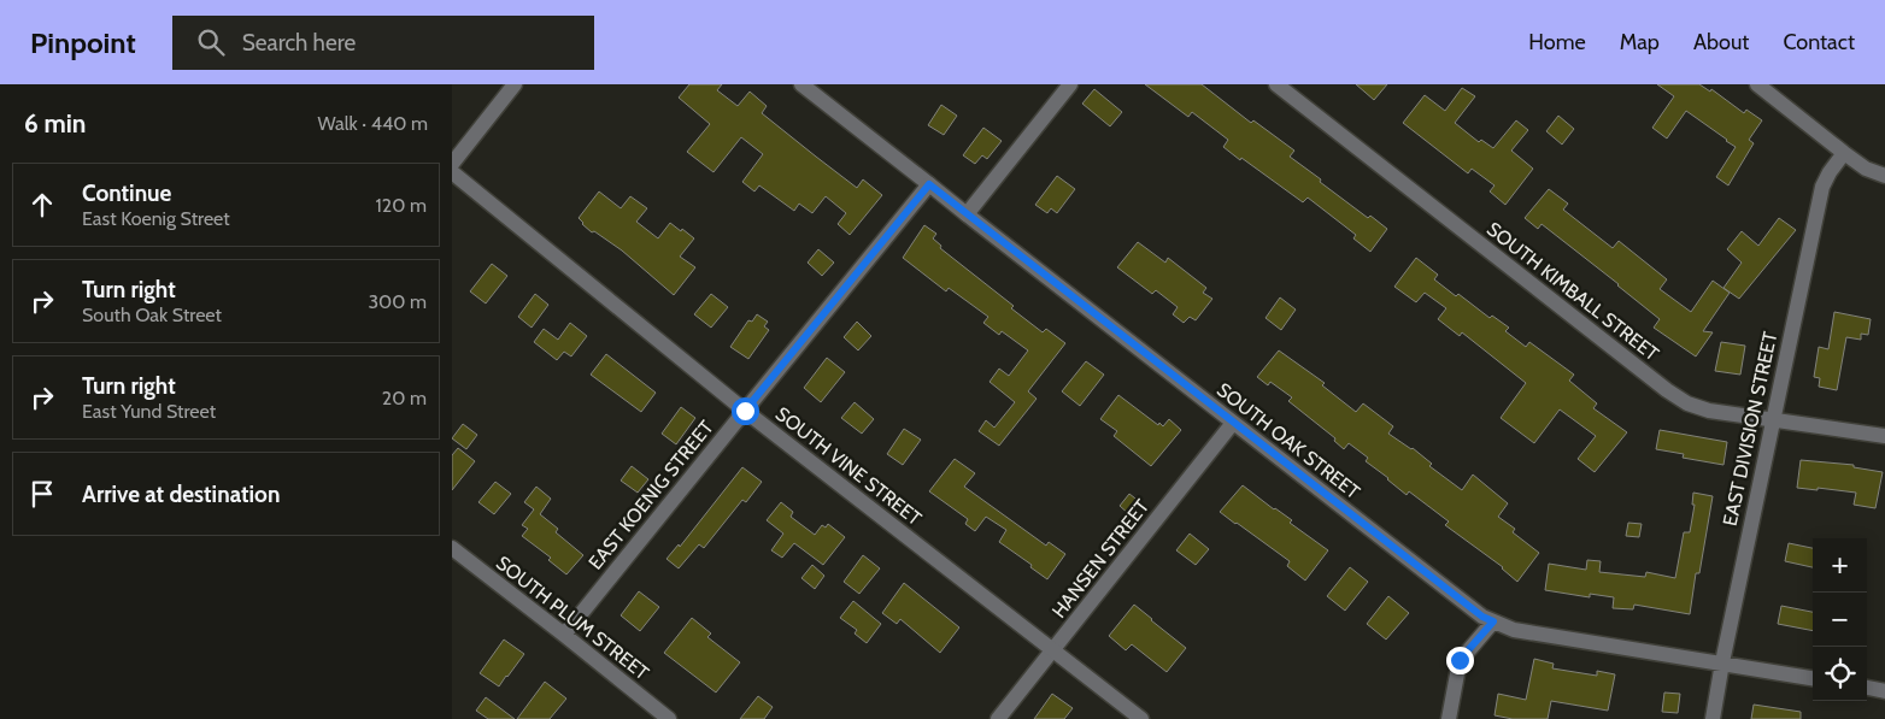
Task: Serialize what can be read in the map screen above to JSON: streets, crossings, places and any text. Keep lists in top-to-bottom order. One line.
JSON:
{"streets":{"street":["SOUTH KIMBALL STREET","EAST DIVISION STREET","SOUTH OAK STREET","SOUTH VINE STREET","EAST KOENIG STREET","HANSEN STREET","SOUTH PLUM STREET"]},"crossings":[["SOUTH KIMBALL STREET","EAST DIVISION STREET"],["EAST DIVISION STREET","SOUTH OAK STREET"],["SOUTH OAK STREET","EAST KOENIG STREET"],["SOUTH OAK STREET","HANSEN STREET"],["SOUTH VINE STREET","EAST KOENIG STREET"],["SOUTH VINE STREET","HANSEN STREET"],["EAST KOENIG STREET","SOUTH PLUM STREET"]],"page":{"header":"Pinpoint","search":"Search here","nav":["Home","Map","About","Contact"],"heading":["6 min","Walk · 440 m"],"list":[["Continue","East Koenig Street","120 m"],["Turn right","South Oak Street","300 m"],["Turn right","East Yund Street","20 m"],"Arrive at destination"],"map_buttons":["+","−"]}}
